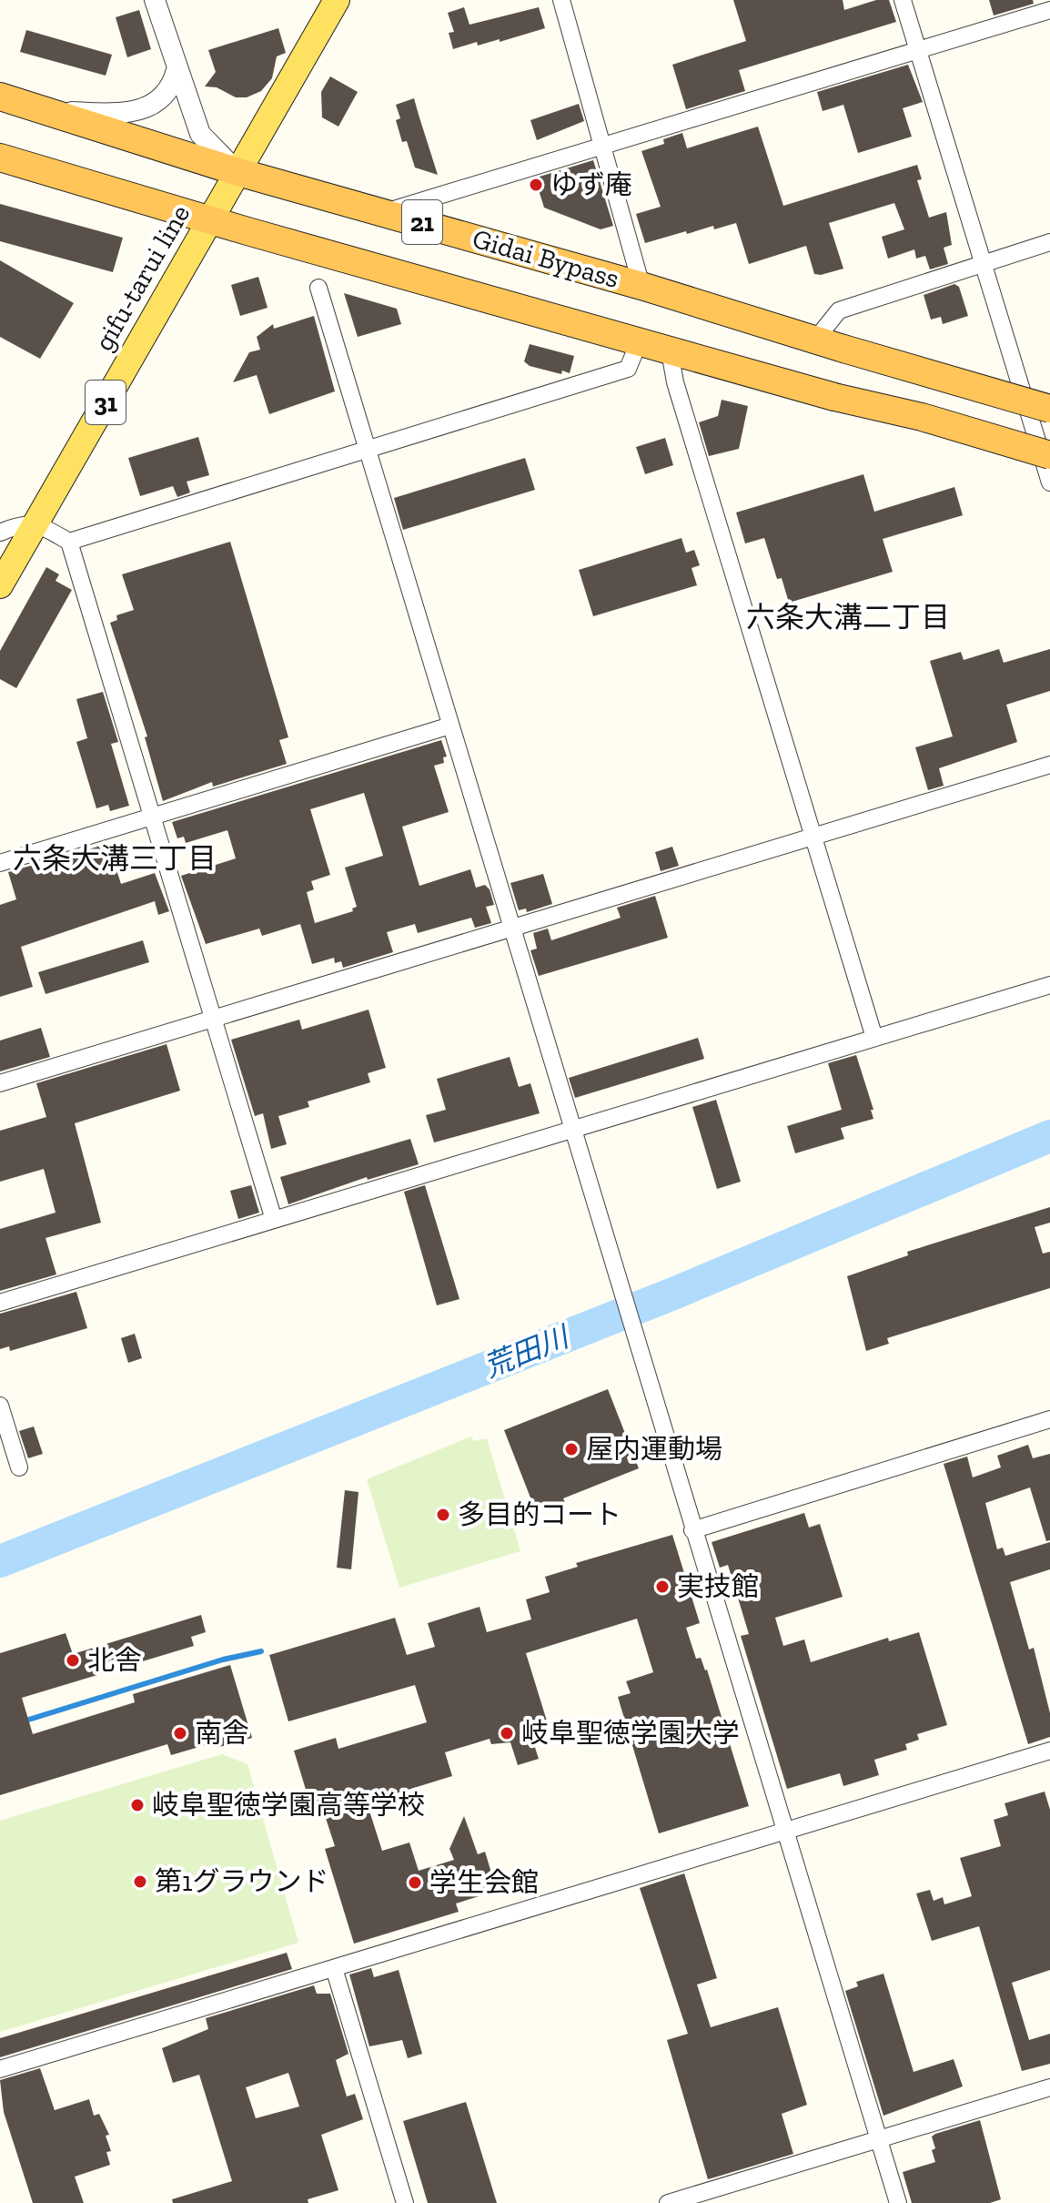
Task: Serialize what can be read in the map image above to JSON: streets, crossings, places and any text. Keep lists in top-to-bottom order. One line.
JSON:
{"streets":{"highway":["21","Gidai Bypass"],"main road":["gifu-tarui line","31"]},"crossings":[["Gidai Bypass","gifu-tarui line"]],"districts":["六条大溝二丁目","六条大溝三丁目"],"water":["荒田川"],"places":["ゆず庵","屋内運動場","多目的コート","実技館","北舎","南舎","岐阜聖徳学園大学","岐阜聖徳学園高等学校","第1グラウンド","学生会館"]}
